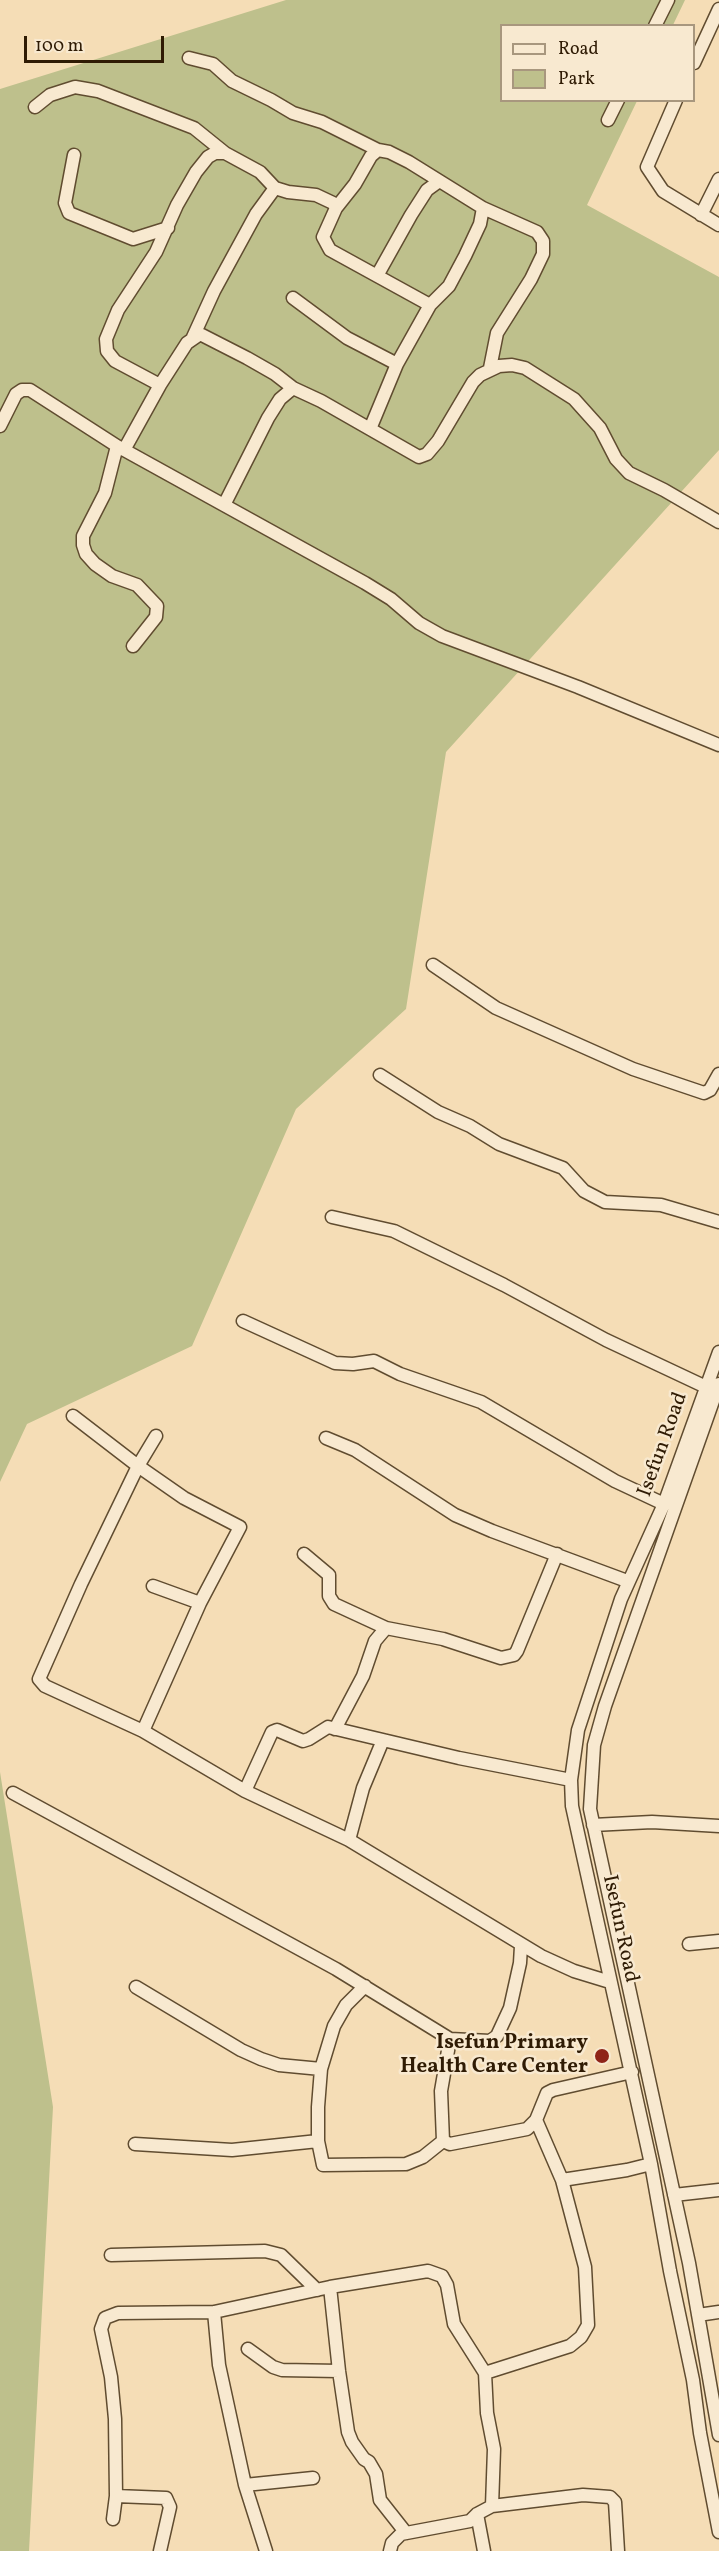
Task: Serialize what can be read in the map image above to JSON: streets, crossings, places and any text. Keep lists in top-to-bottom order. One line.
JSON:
{"streets":{"street":["Isefun Road"]},"places":["Isefun Primary Health Care Center"],"legend":["Road","Park"],"scale_bar":"100 m"}
